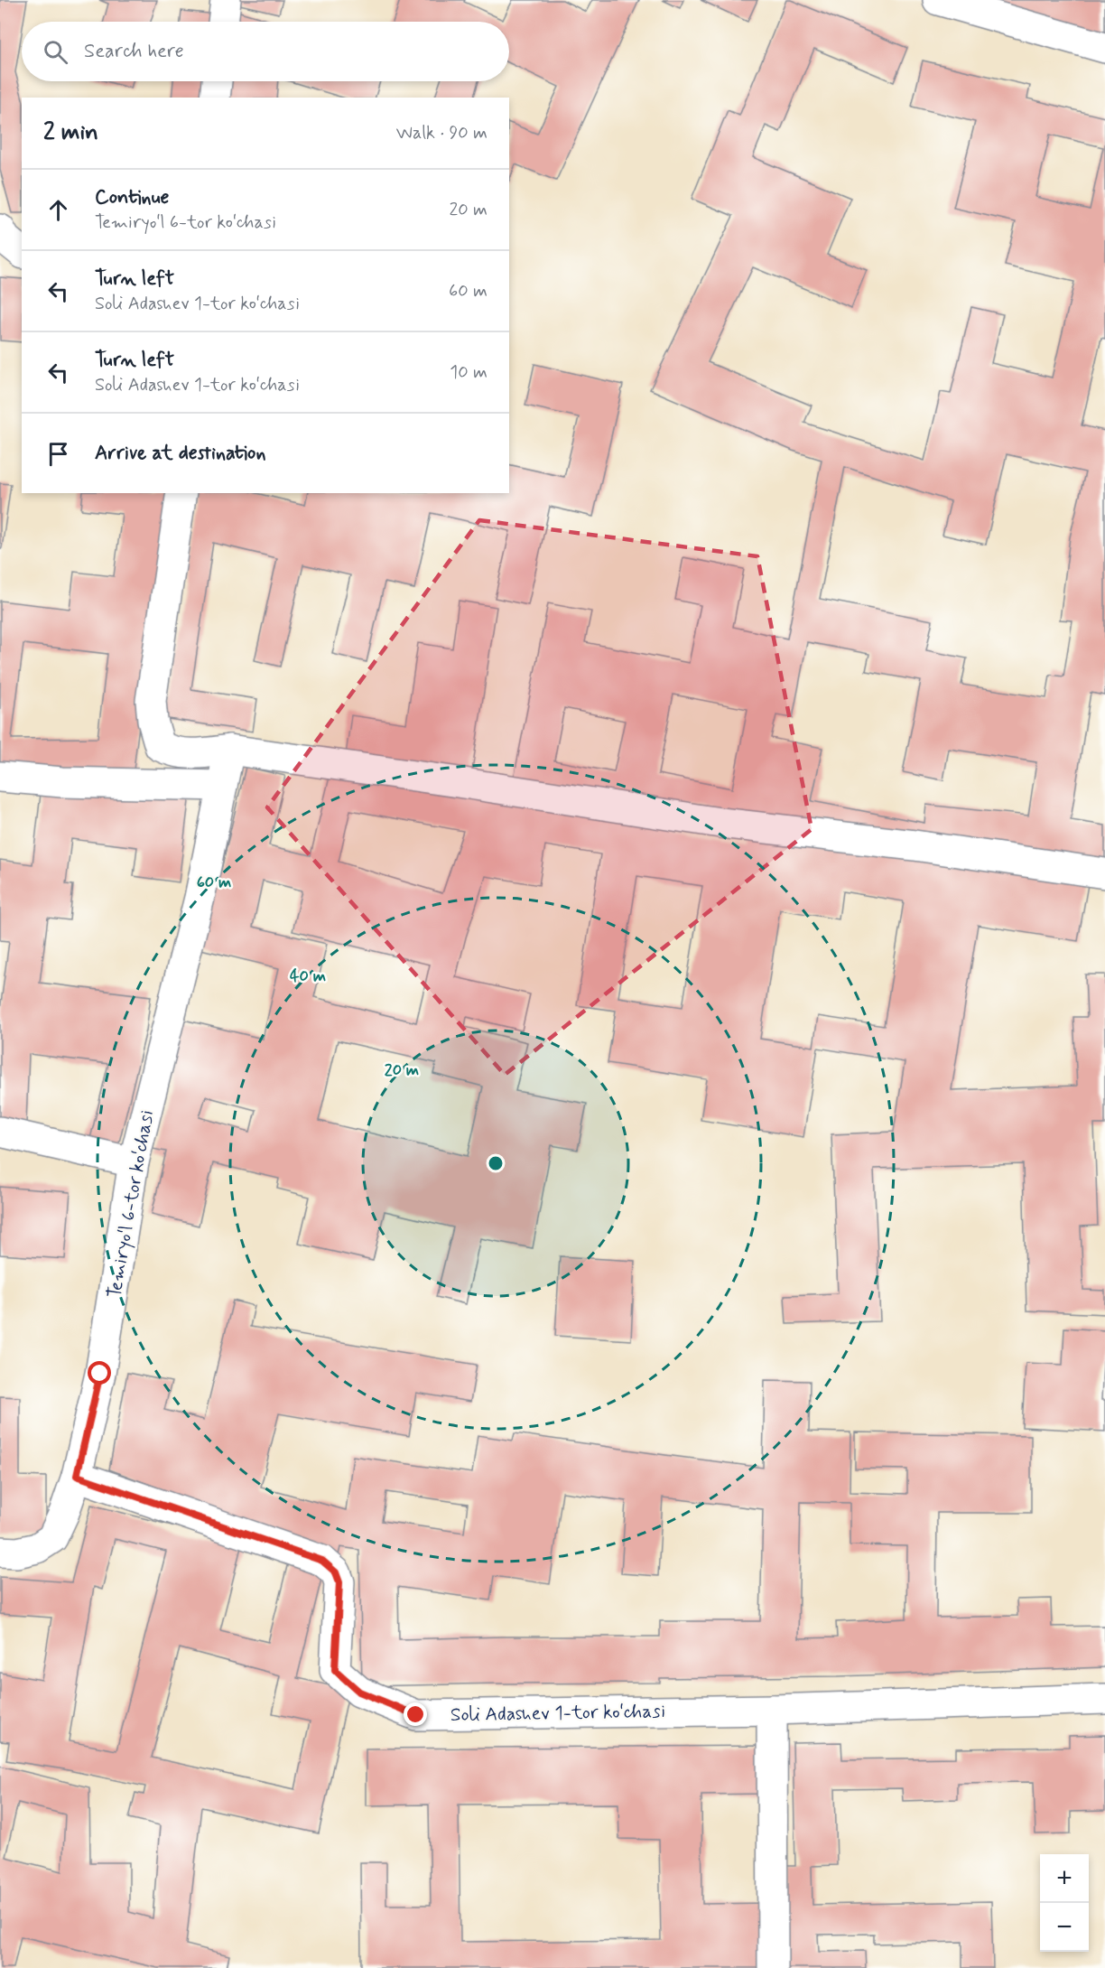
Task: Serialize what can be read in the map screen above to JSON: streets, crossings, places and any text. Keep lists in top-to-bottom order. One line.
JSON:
{"streets":{"street":["Temiryoʻl 6-tor koʻchasi","Soli Adashev 1-tor koʻchasi"]},"crossings":[["Temiryoʻl 6-tor koʻchasi","Soli Adashev 1-tor koʻchasi"]],"page":{"search":"Search here","heading":["2 min","Walk · 90 m"],"list":[["Continue","Temiryoʻl 6-tor koʻchasi","20 m"],["Turn left","Soli Adashev 1-tor koʻchasi","60 m"],["Turn left","Soli Adashev 1-tor koʻchasi","10 m"],"Arrive at destination"],"map_buttons":["+","−"]},"rings":["60 m","40 m","20 m"]}
